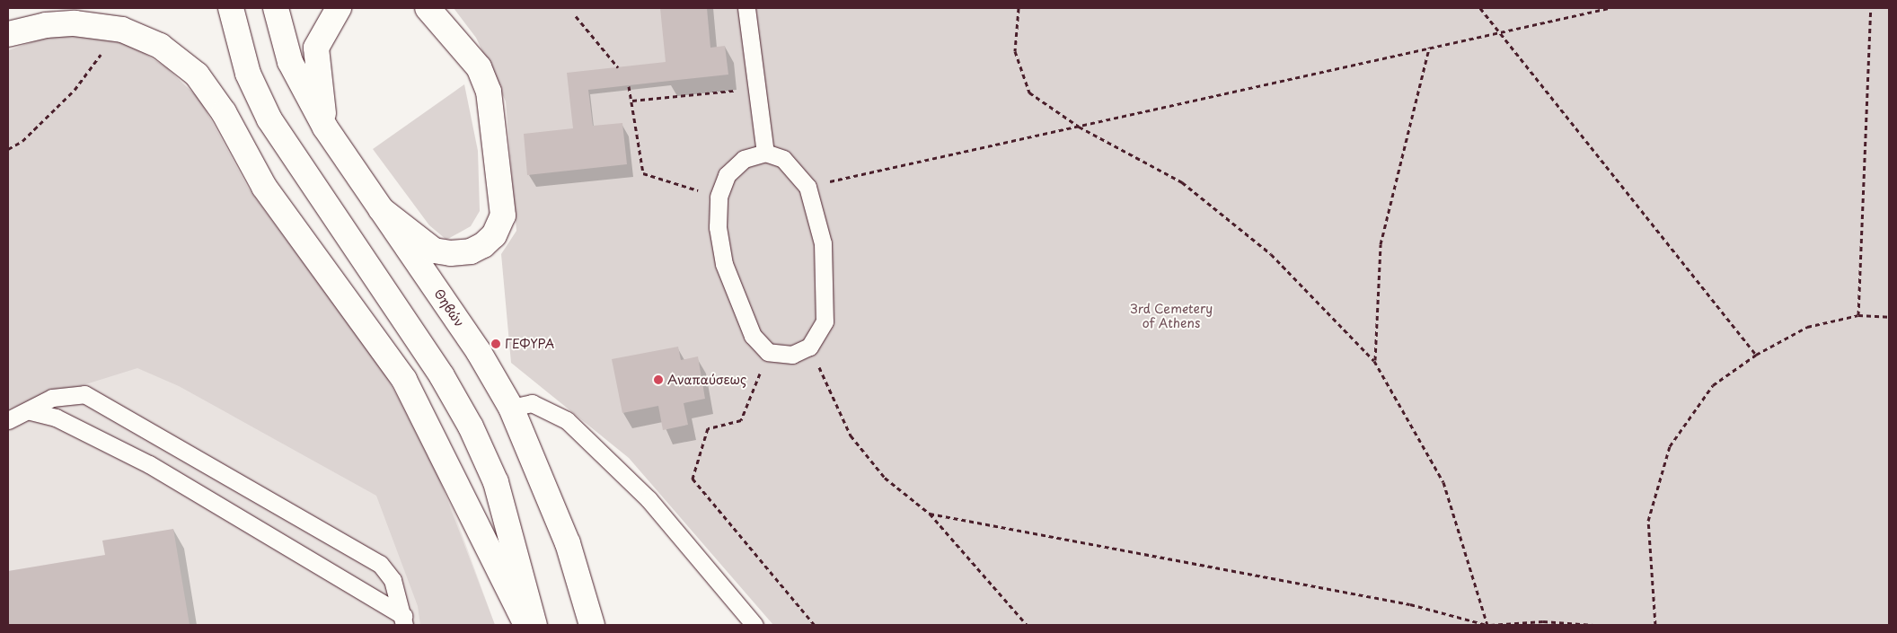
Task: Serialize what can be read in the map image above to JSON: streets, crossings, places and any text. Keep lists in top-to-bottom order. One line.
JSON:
{"streets":{"main road":["Θηβών"]},"parks":["3rd Cemetery of Athens"],"places":["ΓΕΦΥΡΑ","Αναπαύσεως"]}
